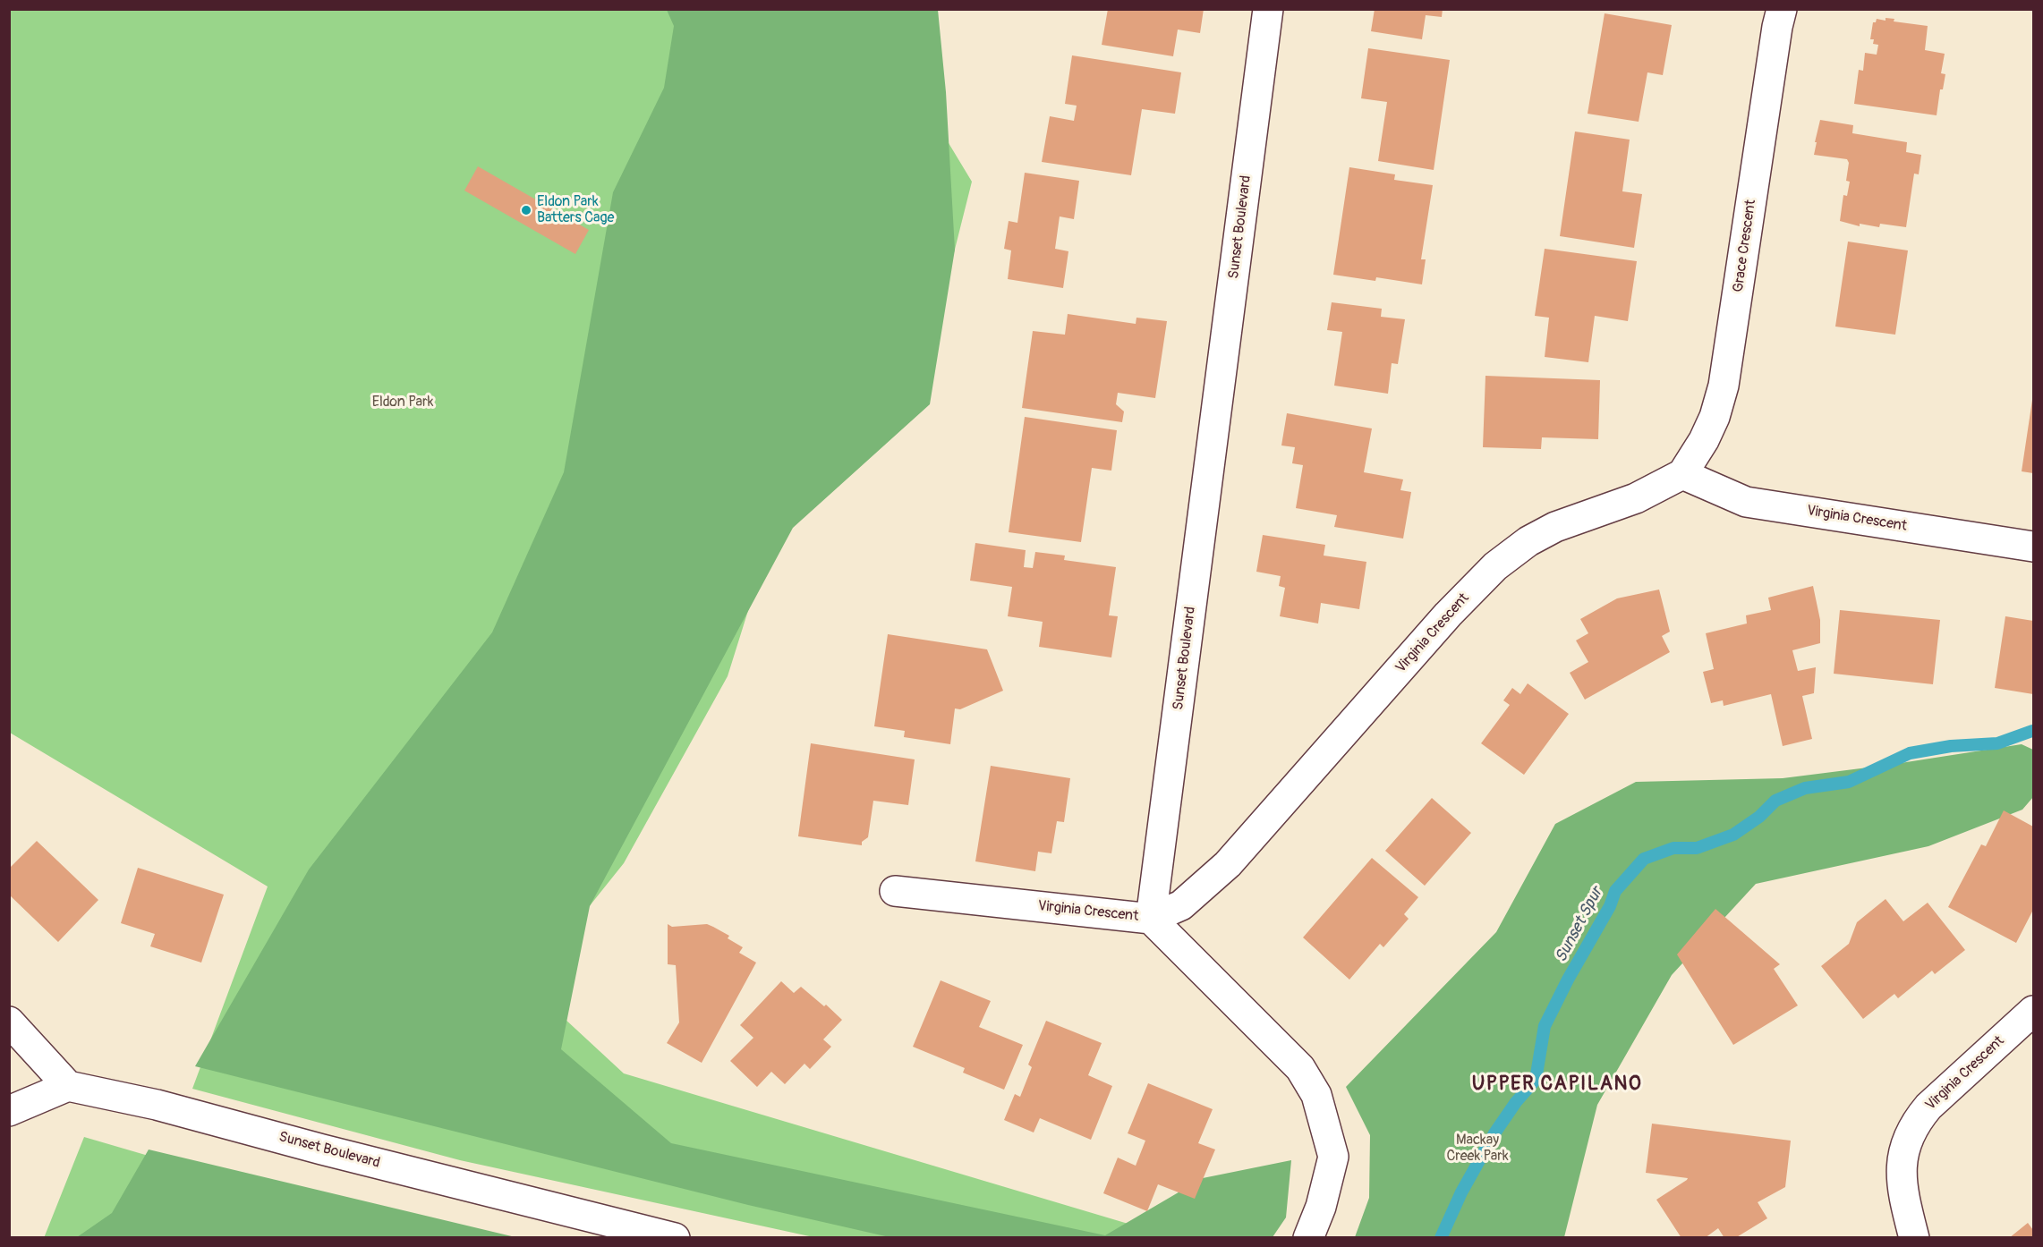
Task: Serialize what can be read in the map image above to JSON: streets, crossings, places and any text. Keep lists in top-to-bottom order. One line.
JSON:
{"streets":{"street":["Sunset Boulevard","Grace Crescent","Virginia Crescent"]},"crossings":[["Sunset Boulevard","Virginia Crescent"],["Grace Crescent","Virginia Crescent"]],"districts":["UPPER CAPILANO"],"water":["Sunset Spur"],"parks":["Eldon Park","Mackay Creek Park"],"places":["Eldon Park Batters Cage"]}
